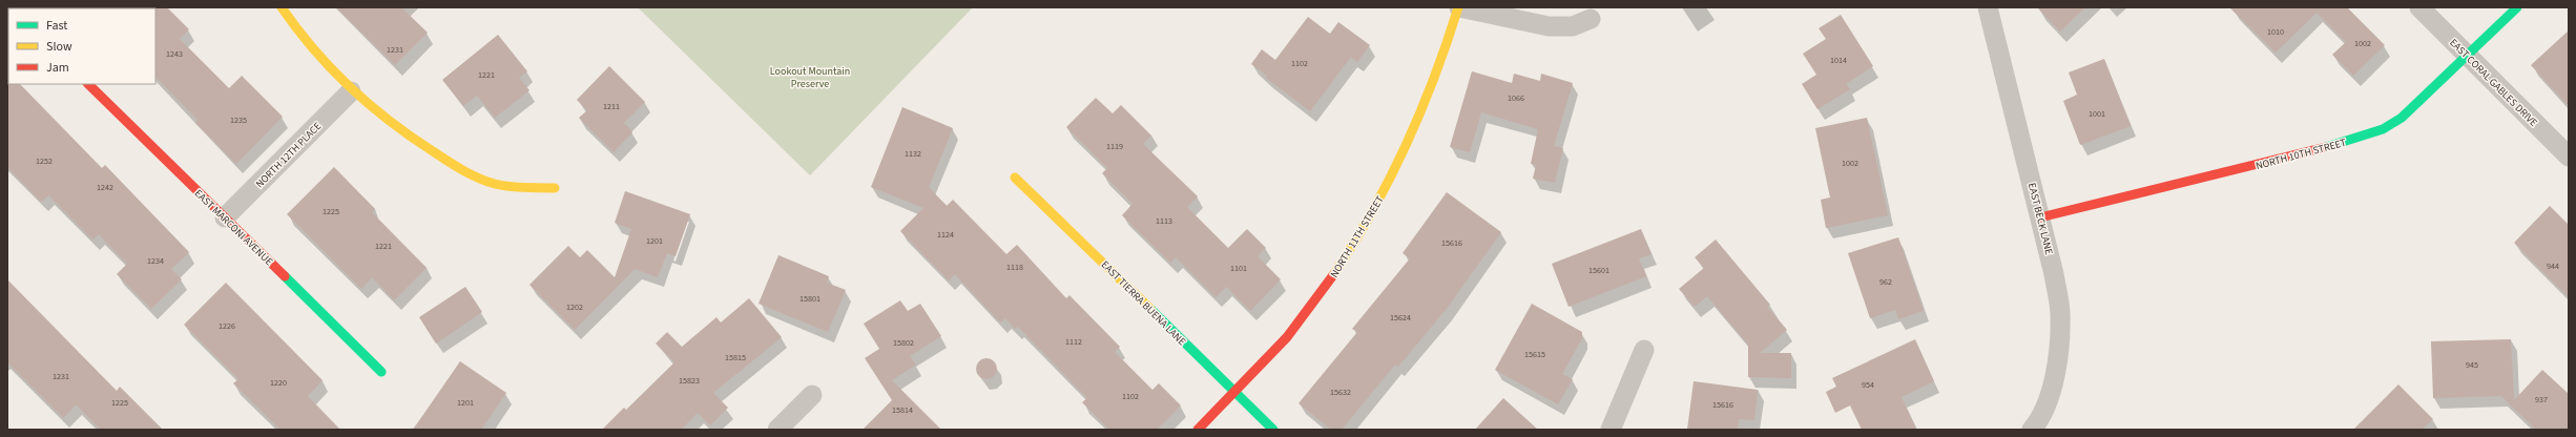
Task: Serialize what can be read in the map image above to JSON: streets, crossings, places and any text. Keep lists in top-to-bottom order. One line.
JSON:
{"streets":{"street":["EAST CORAL GABLES DRIVE","NORTH 10TH STREET","NORTH 12TH PLACE","EAST BECK LANE","EAST MARCONI AVENUE","NORTH 11TH STREET","EAST TIERRA BUENA LANE"]},"crossings":[["EAST CORAL GABLES DRIVE","NORTH 10TH STREET"],["NORTH 10TH STREET","EAST BECK LANE"],["NORTH 12TH PLACE","EAST MARCONI AVENUE"],["NORTH 11TH STREET","EAST TIERRA BUENA LANE"]],"parks":["Lookout Mountain Preserve"],"house_numbers":["1010","1002","1231","1243","1014","1102","1221","1066","1211","1001","1235","1119","1132","1252","1002","1242","1225","1113","1124","1201","15616","1221","1234","944","1118","1101","15601","962","15801","1202","15624","1226","1112","15802","15615","15815","945","1231","15823","1220","954","15632","1102","937","1225","1201","15616","15814"],"legend":["Fast","Slow","Jam"]}
